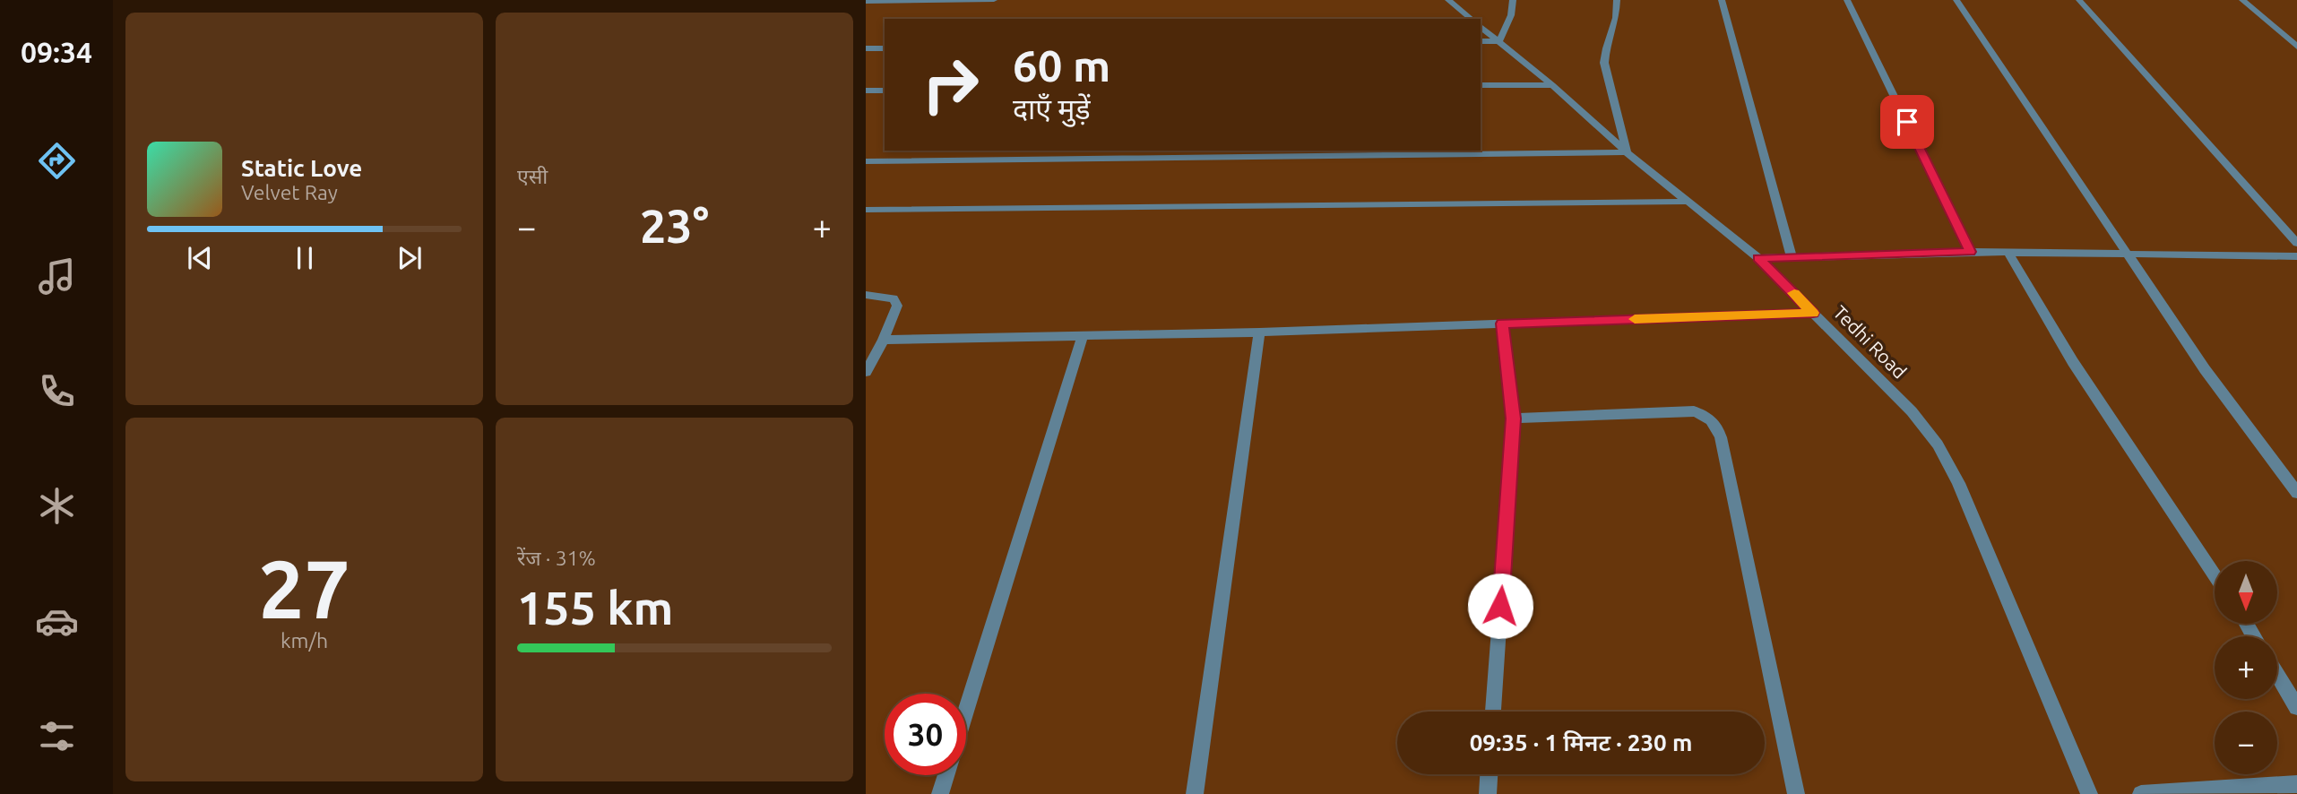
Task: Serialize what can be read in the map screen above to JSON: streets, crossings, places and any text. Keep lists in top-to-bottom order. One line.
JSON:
{"streets":{"street":["Tedhi Road"]},"north":"bottom","page":{"tabs":"09:34","tile":["एसी",["27","km/h"],["रेंज · 31%","155 km"]],"turn":["60 m","दाएँ मुड़ें"],"song":["Static Love","Velvet Ray"],"heat":["−","23°","+"],"map_buttons":["+","−"],"limit":"30","trip":"09:35 · 1 मिनट · 230 m"}}
